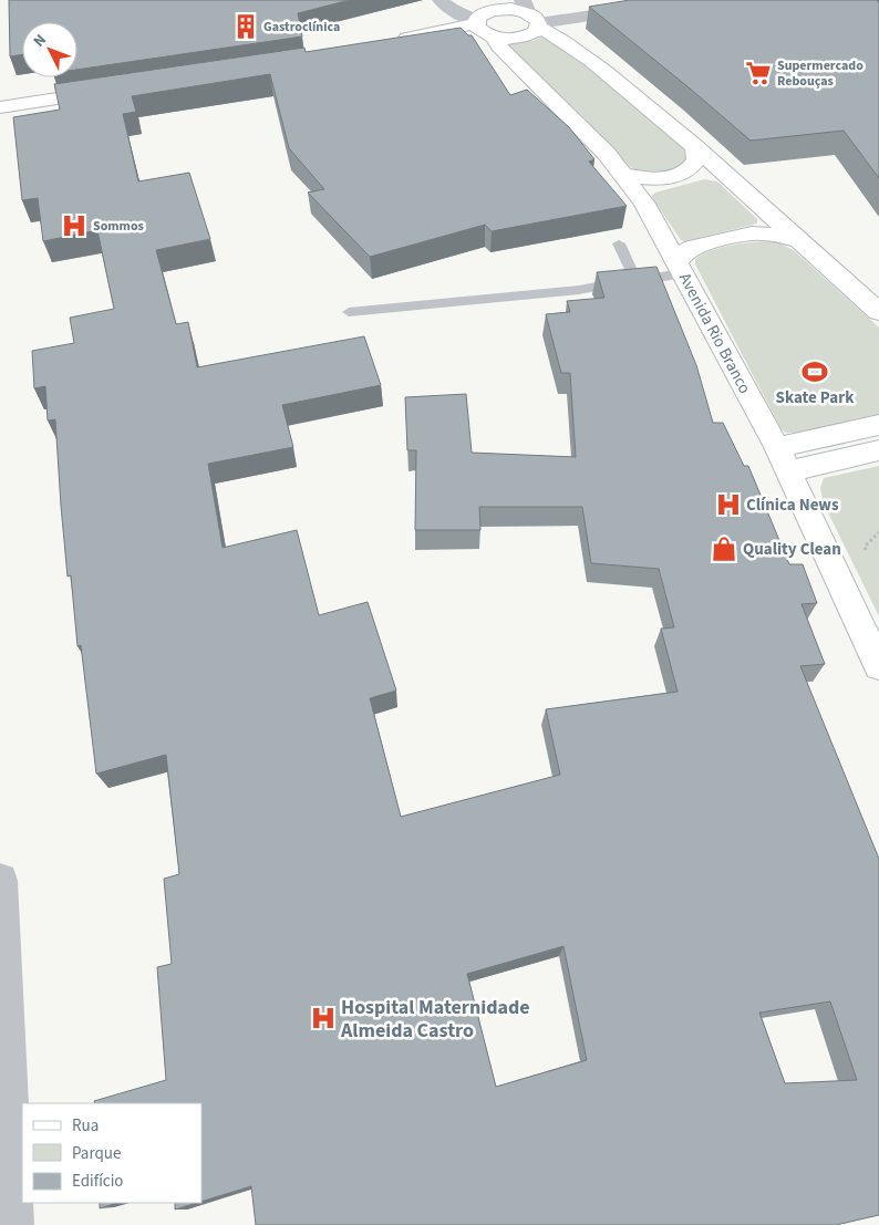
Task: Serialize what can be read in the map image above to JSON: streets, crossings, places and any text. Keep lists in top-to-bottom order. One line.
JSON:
{"streets":{"main road":["Avenida Rio Branco"]},"places":{"building":["Gastroclínica"],"supermarket":["Supermercado Rebouças"],"hospital":["Sommos","Clínica News","Hospital Maternidade Almeida Castro"],"sports":["Skate Park"],"shop":["Quality Clean"]},"legend":["Rua","Parque","Edifício"],"north":"top left"}
